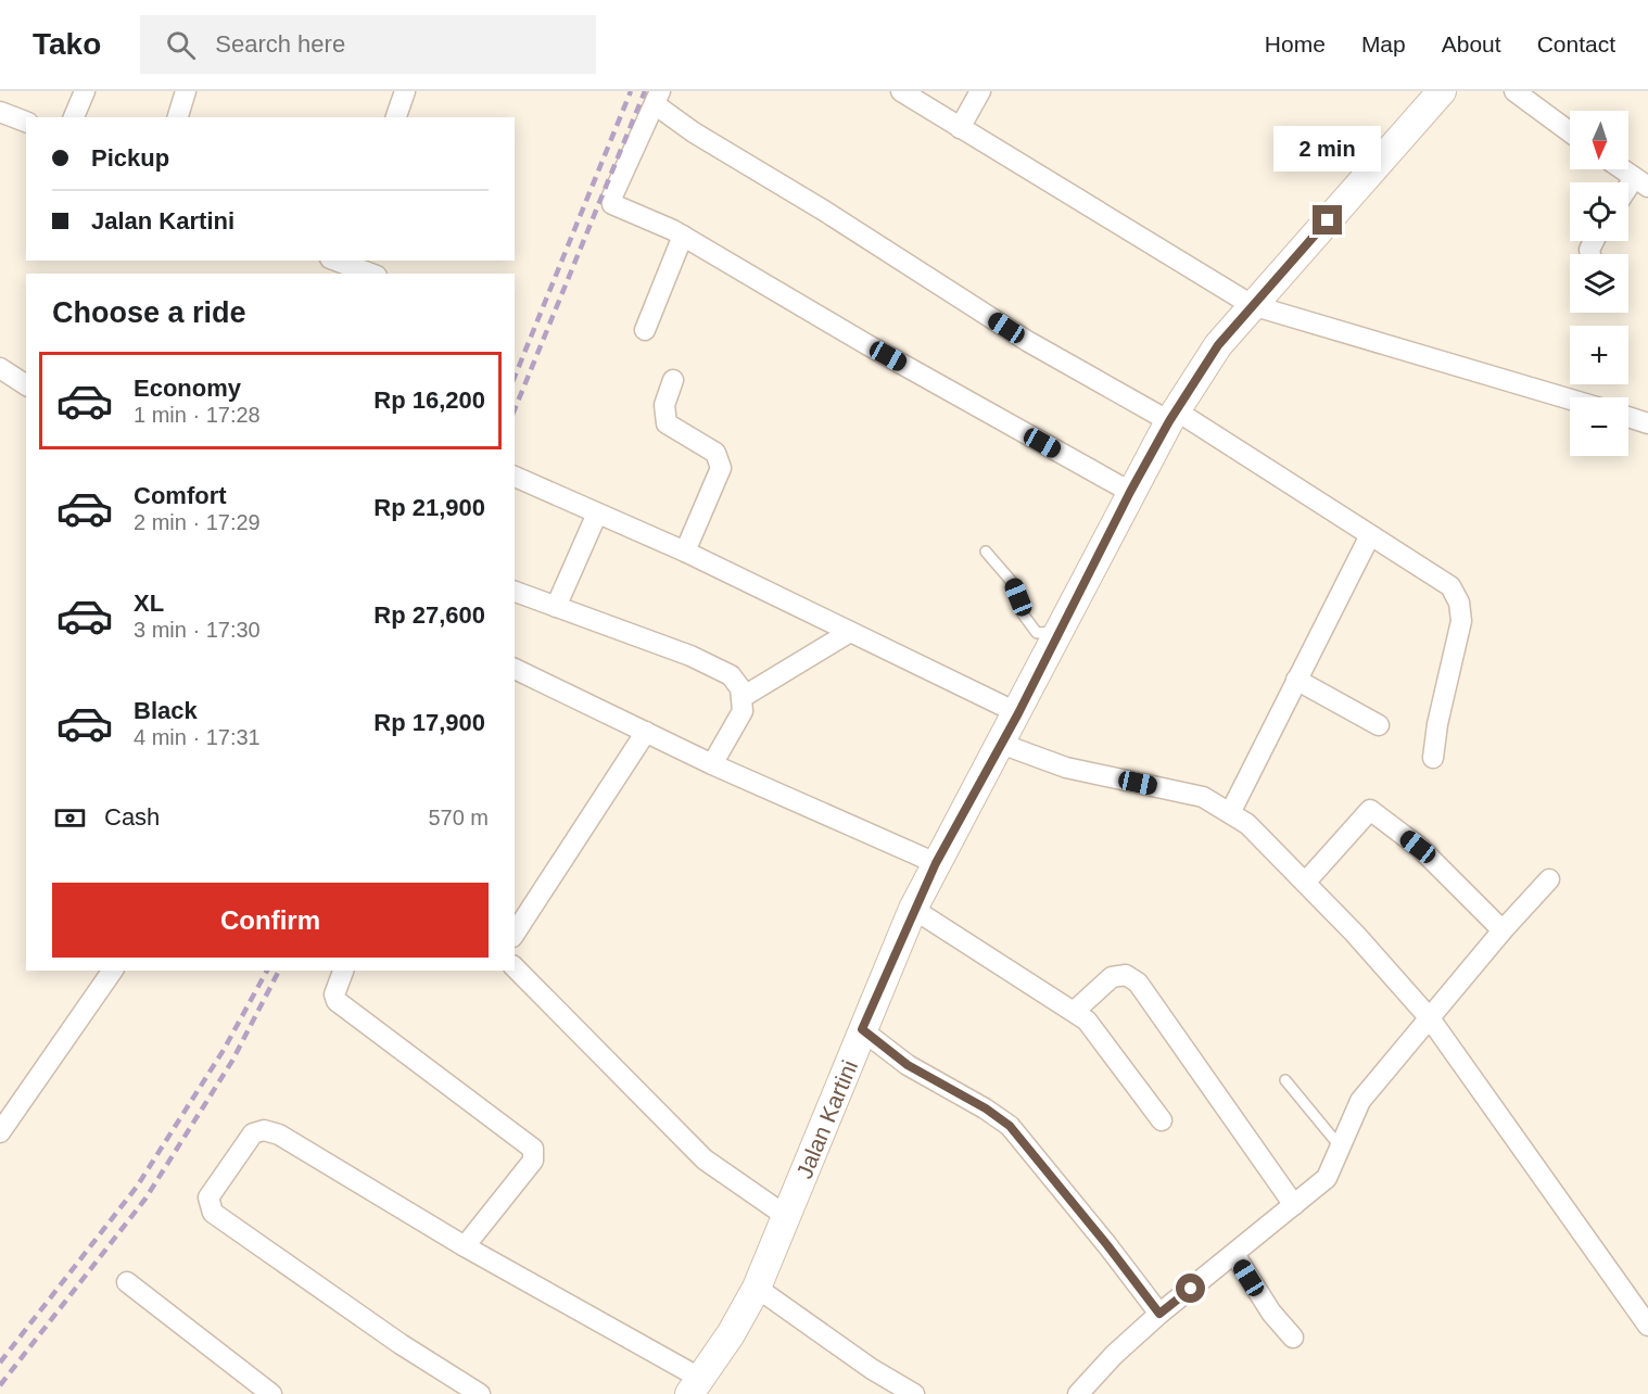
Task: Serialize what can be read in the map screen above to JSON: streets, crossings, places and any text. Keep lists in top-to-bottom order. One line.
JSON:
{"streets":{"street":["Jalan Kartini"]},"north":"bottom","page":{"header":"Tako","search":"Search here","nav":["Home","Map","About","Contact"],"map_buttons":["+","−"],"banner":["Pickup","Jalan Kartini"],"bubble":"2 min","heading":"Choose a ride","list":[{"name":"Economy","note":"1 min · 17:28","value":"Rp 16,200"},{"name":"Comfort","note":"2 min · 17:29","value":"Rp 21,900"},{"name":"XL","note":"3 min · 17:30","value":"Rp 27,600"},{"name":"Black","note":"4 min · 17:31","value":"Rp 17,900"}],"pay":["Cash","570 m"],"buttons":"Confirm"}}
